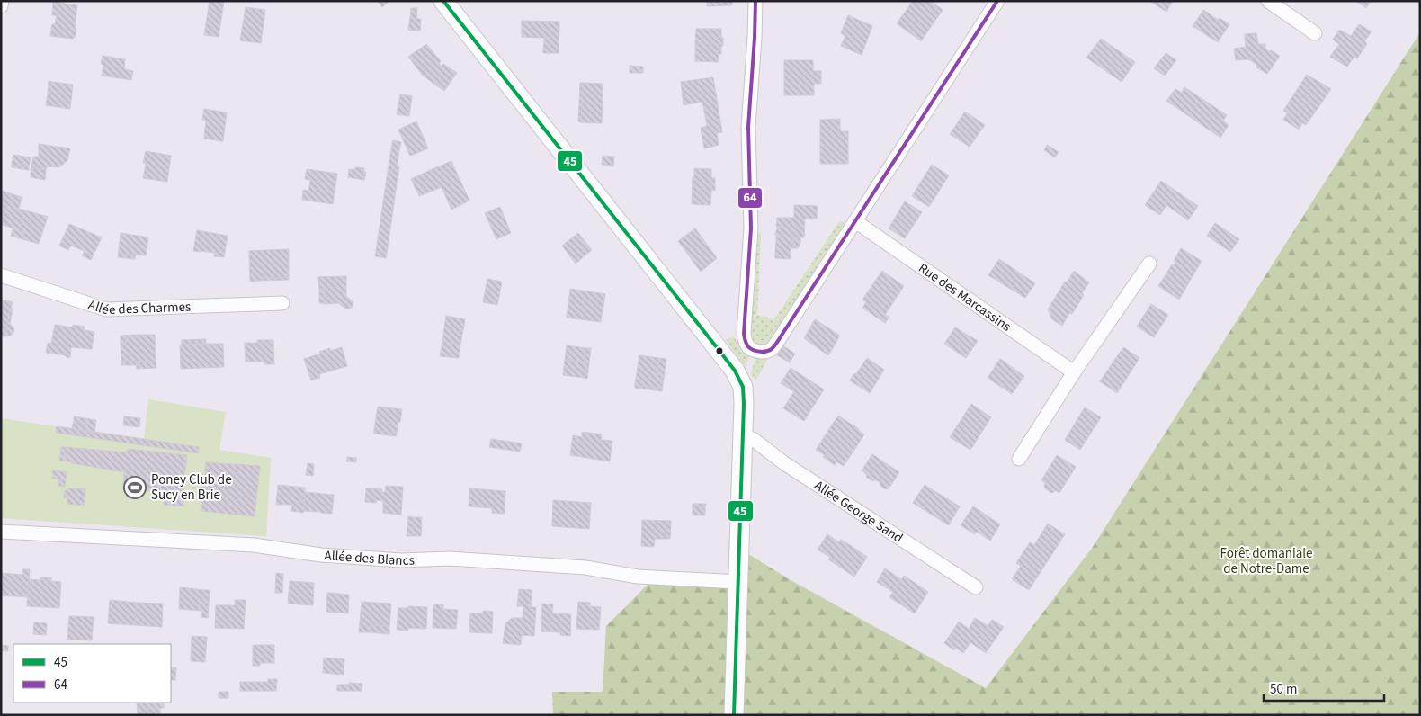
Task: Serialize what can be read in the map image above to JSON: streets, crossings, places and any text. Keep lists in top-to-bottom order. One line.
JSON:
{"streets":{"street":["Rue des Marcassins","Allée des Charmes","Allée George Sand","Allée des Blancs"]},"parks":["Forêt domaniale de Notre-Dame"],"places":{"sports":["Poney Club de Sucy en Brie"]},"lines":["transit line 45","transit line 64"],"legend":["45","64"],"scale_bar":"50 m"}
